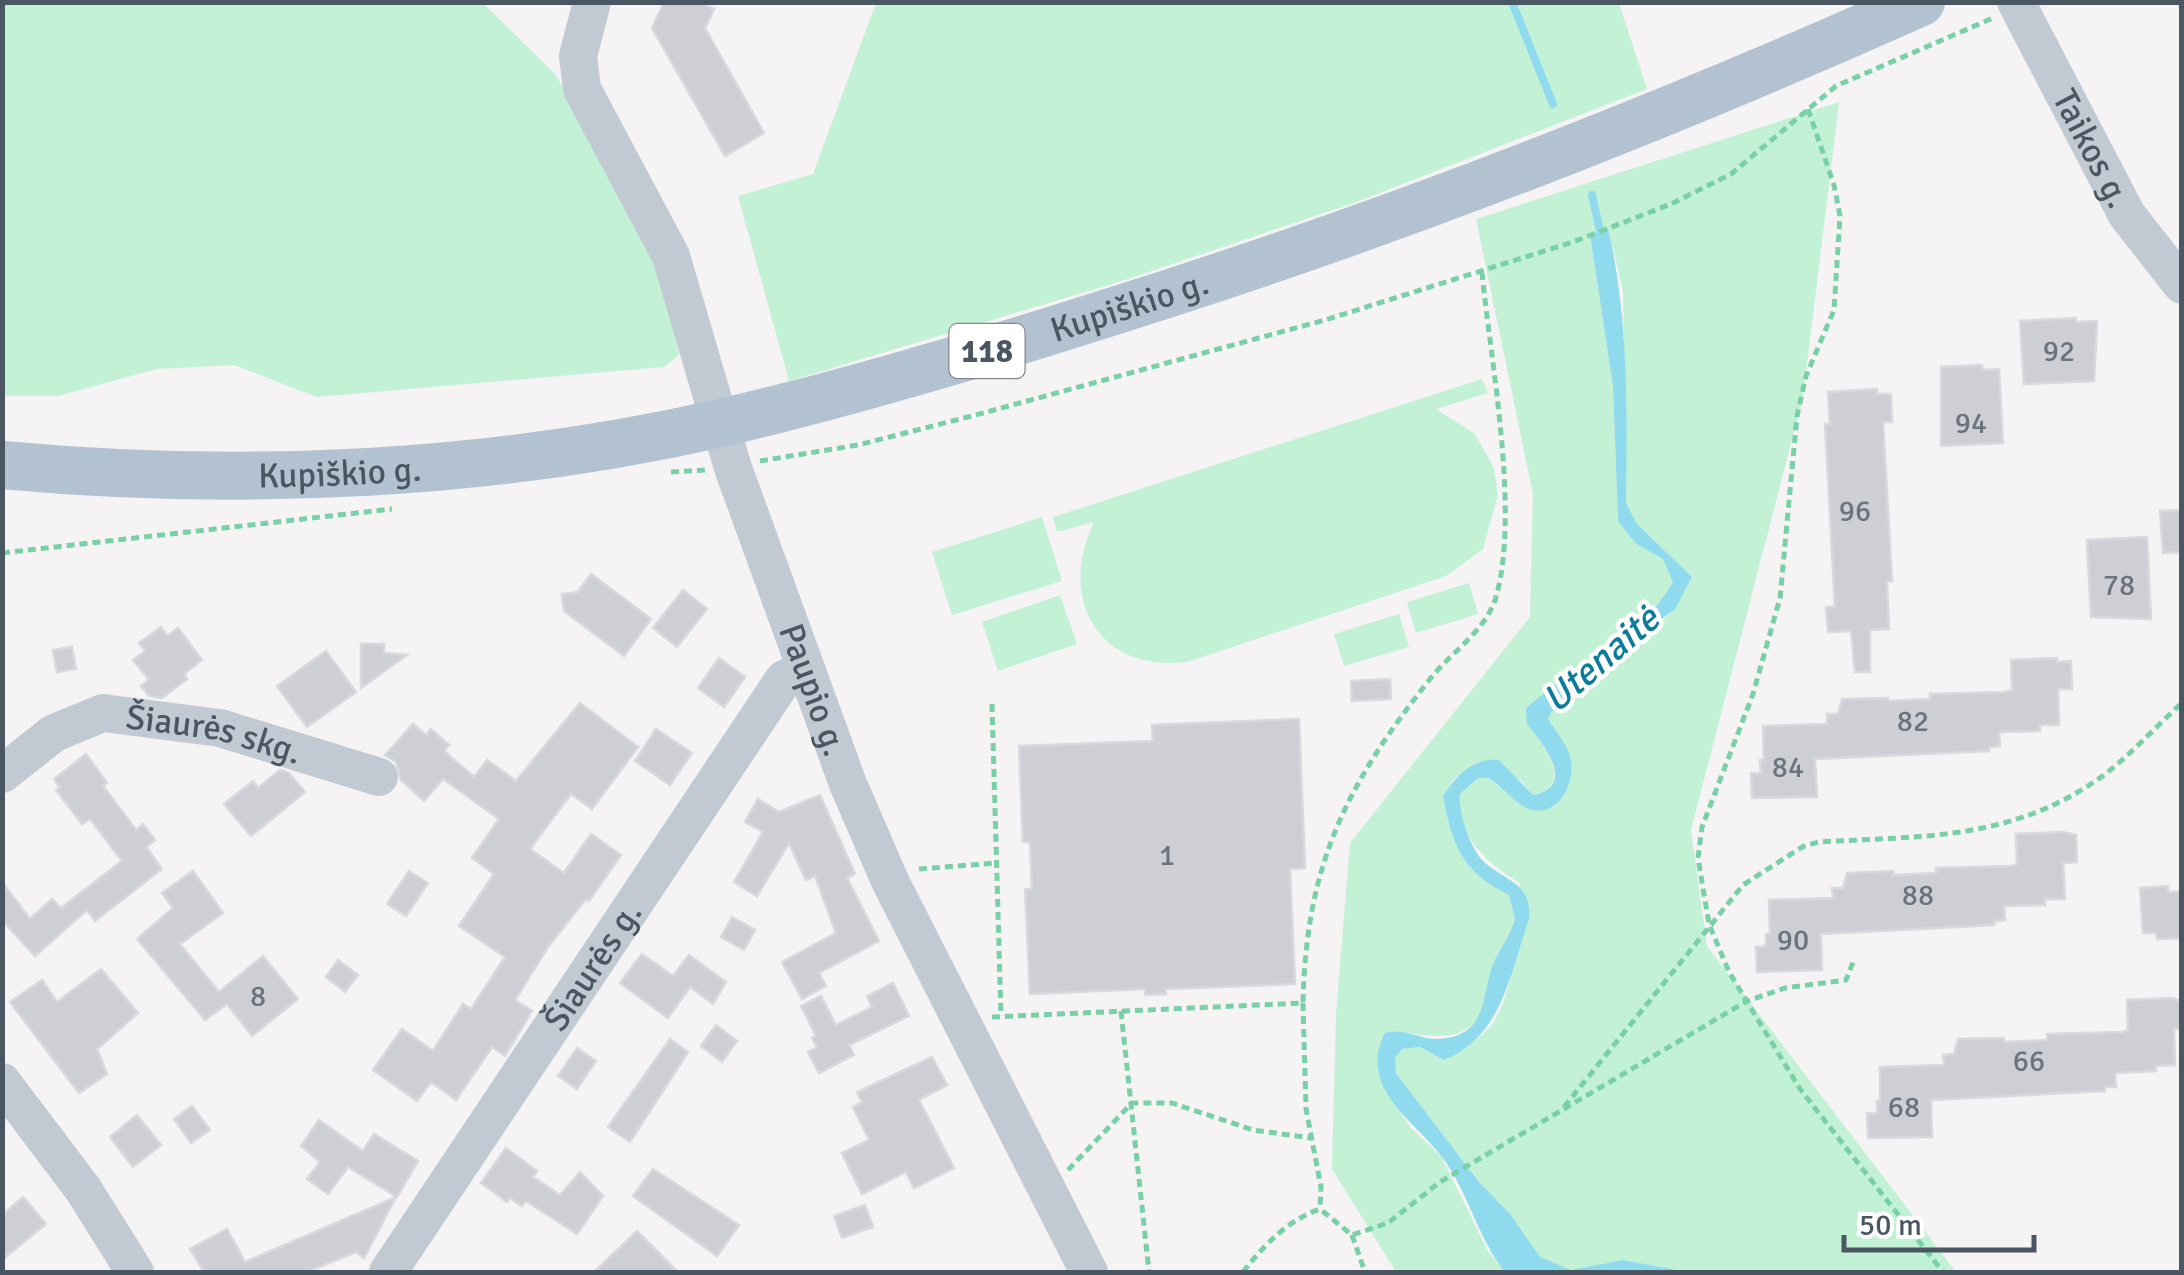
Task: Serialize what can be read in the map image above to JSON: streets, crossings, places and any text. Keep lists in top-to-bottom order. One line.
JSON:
{"streets":{"main road":["Kupiškio g.","118"],"street":["Taikos g.","Paupio g.","Šiaurės skg.","Šiaurės g."]},"crossings":[["Kupiškio g.","Paupio g."],["Paupio g.","Šiaurės g."]],"water":["Utenaitė"],"house_numbers":["92","94","96","78","82","84","1","88","90","8","66","68"],"scale_bar":"50 m"}
